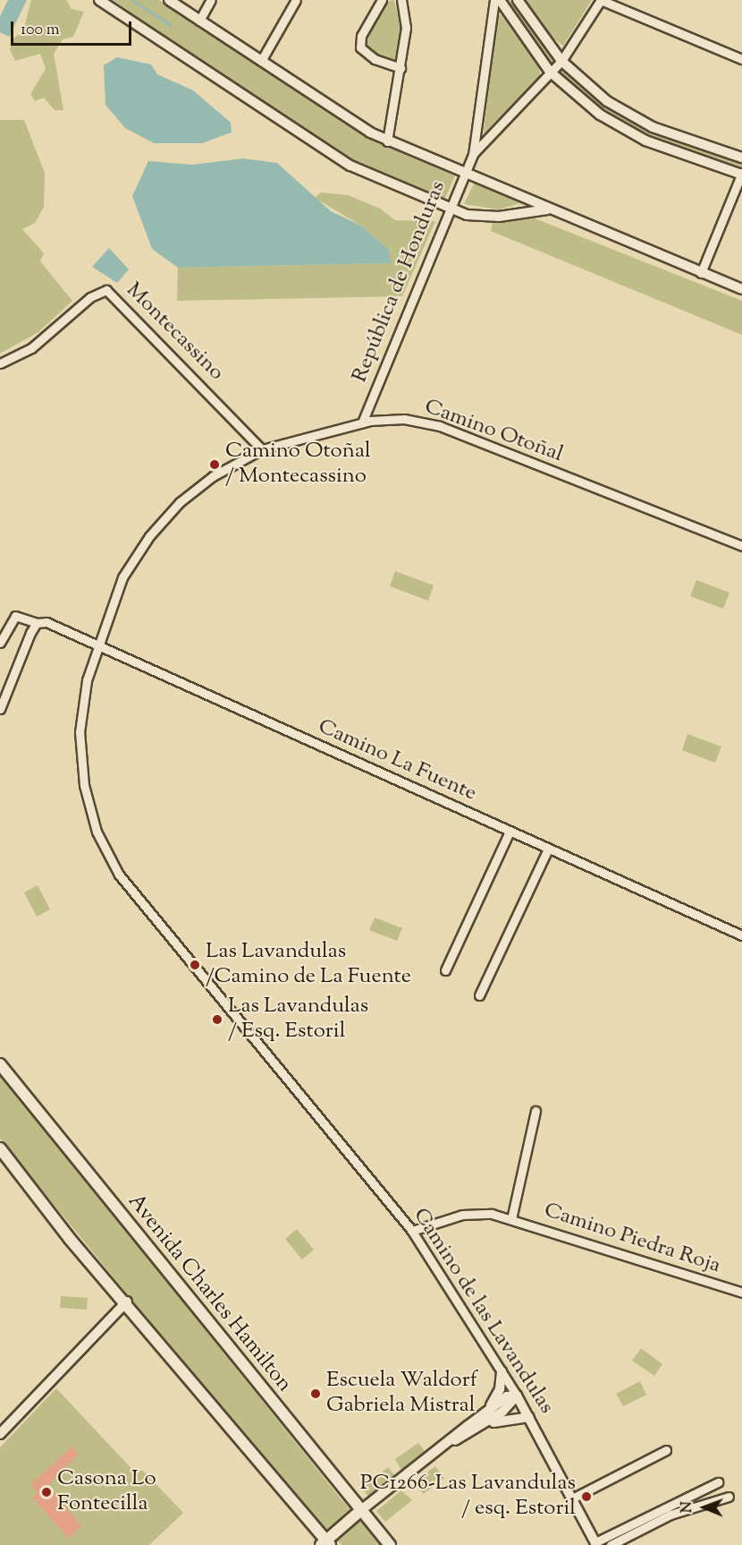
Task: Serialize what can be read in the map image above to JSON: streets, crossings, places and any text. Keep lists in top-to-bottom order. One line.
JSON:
{"streets":{"main road":["Avenida Charles Hamilton"],"street":["República de Honduras","Montecassino","Camino Otoñal","Camino La Fuente","Camino Piedra Roja","Camino de las Lavandulas"]},"crossings":[["República de Honduras","Camino Otoñal"],["Montecassino","Camino Otoñal"],["Camino Otoñal","Camino La Fuente"],["Camino Otoñal","Camino de las Lavandulas"],["Camino La Fuente","Camino de las Lavandulas"],["Camino Piedra Roja","Camino de las Lavandulas"]],"places":["Camino Otoñal / Montecassino","Las Lavandulas /Camino de La Fuente","Las Lavandulas / Esq. Estoril","Escuela Waldorf Gabriela Mistral","Casona Lo Fontecilla","PC1266-Las Lavandulas / esq. Estoril"],"scale_bar":"100 m","north":"left"}
